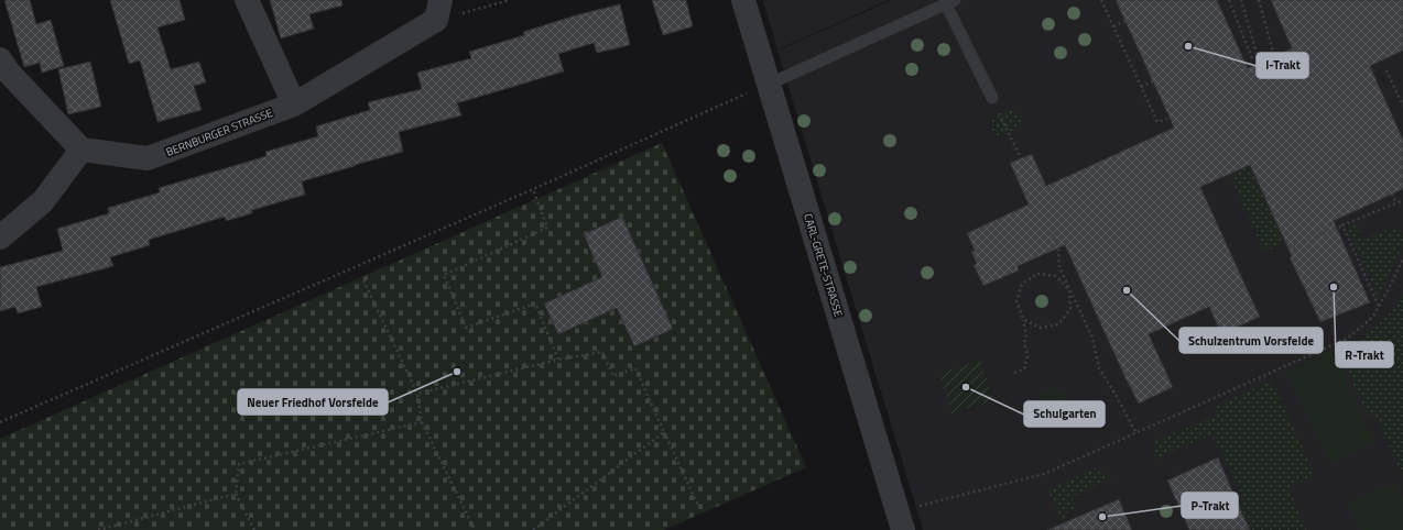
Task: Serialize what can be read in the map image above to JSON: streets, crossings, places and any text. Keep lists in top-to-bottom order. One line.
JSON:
{"streets":{"street":["BERNBURGER STRASSE","CARL-GRETE-STRASSE"]},"places":["I-Trakt","R-Trakt","Schulzentrum Vorsfelde","Neuer Friedhof Vorsfelde","Schulgarten","P-Trakt"]}
